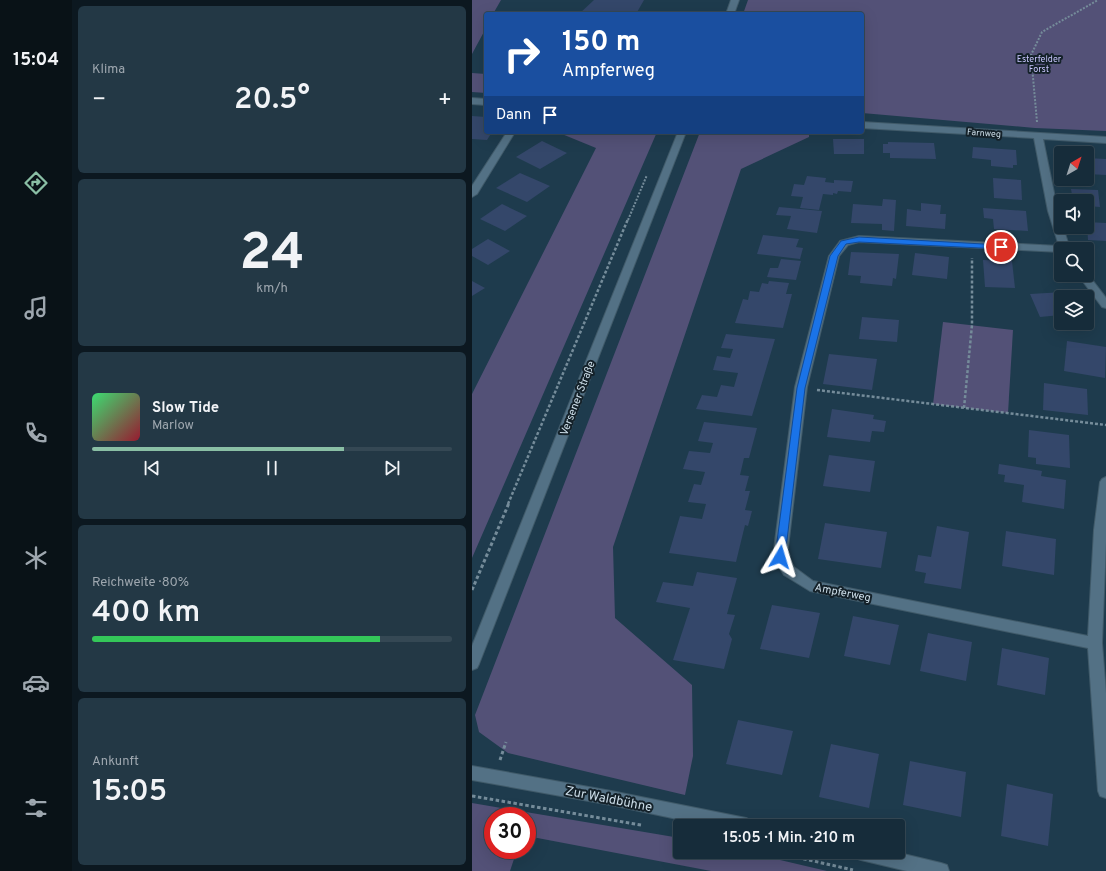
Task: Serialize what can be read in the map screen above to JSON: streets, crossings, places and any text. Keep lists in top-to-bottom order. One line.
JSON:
{"streets":{"street":["Farnweg","Versener Straße","Ampferweg","Zur Waldbühne"]},"parks":["Esterfelder Forst"],"north":"top right","page":{"tabs":"15:04","tile":["Klima",["24","km/h"],["Reichweite · 80%","400 km"],["Ankunft","15:05"]],"turn":["150 m","Ampferweg"],"heat":["−","20.5°","+"],"then":"Dann","song":["Slow Tide","Marlow"],"limit":"30","trip":"15:05 · 1 Min. · 210 m"}}
